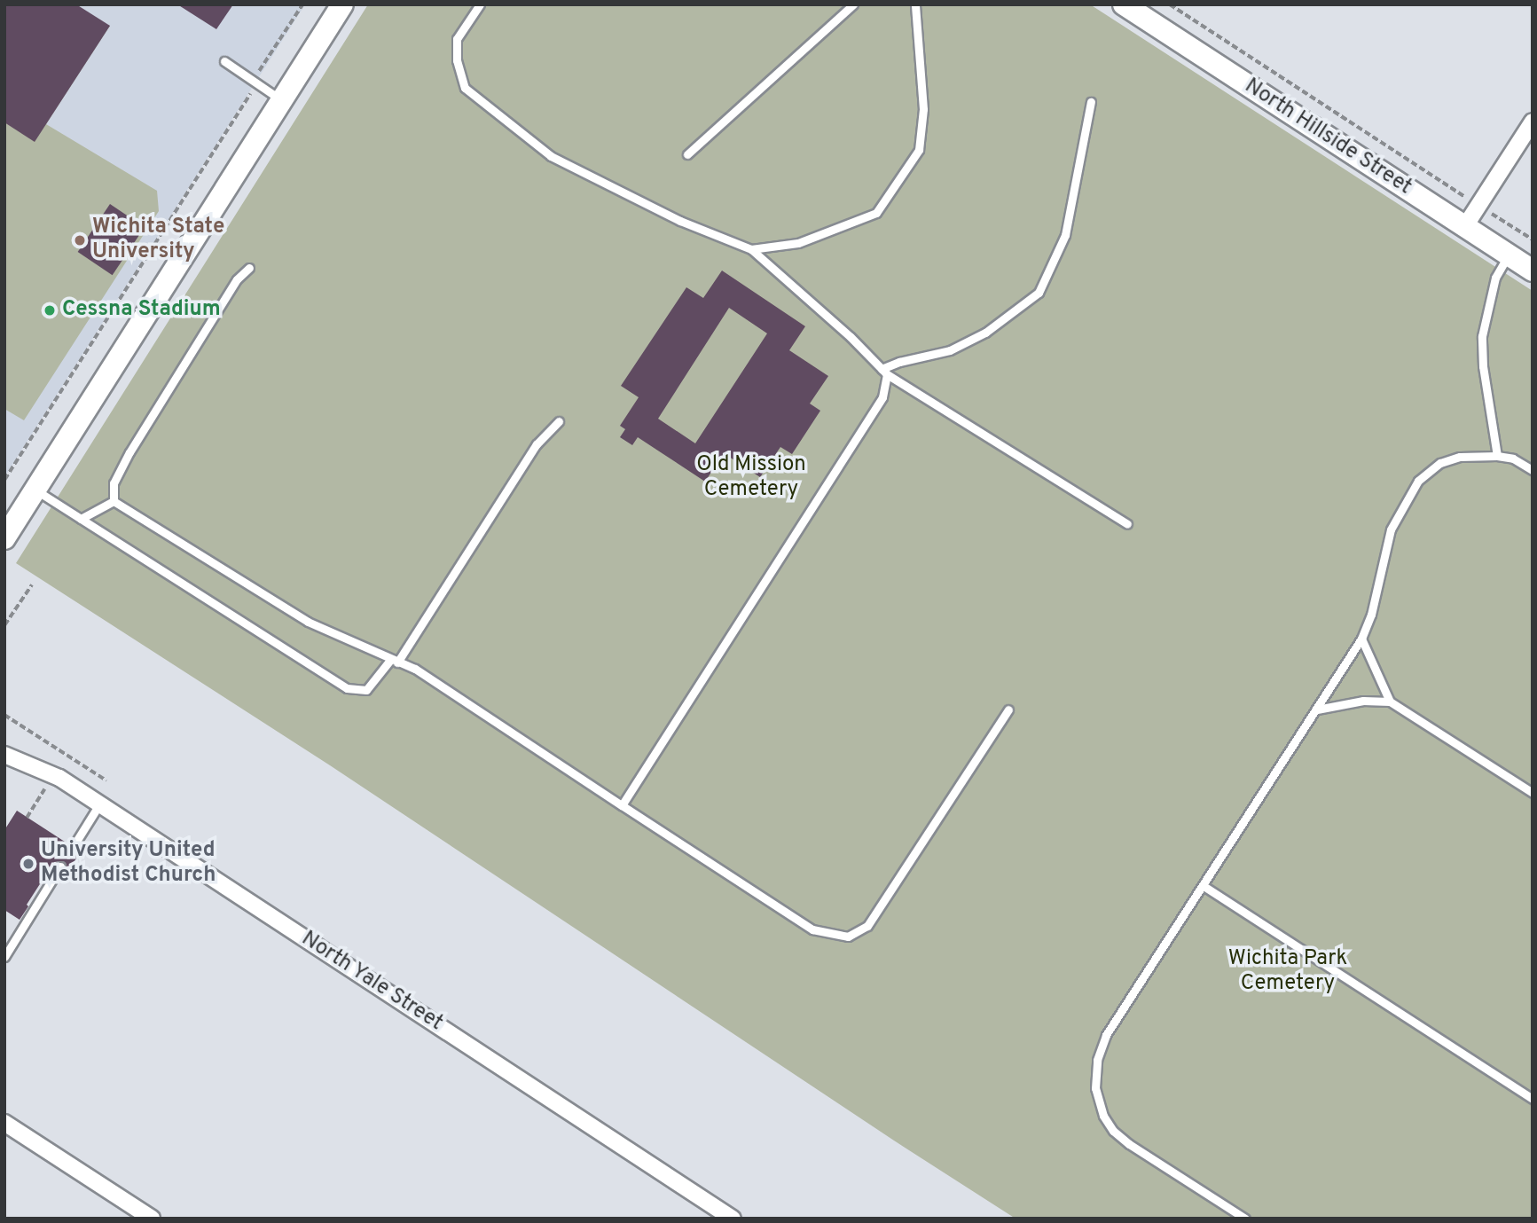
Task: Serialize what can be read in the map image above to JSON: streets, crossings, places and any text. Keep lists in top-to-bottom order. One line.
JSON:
{"streets":{"main road":["North Hillside Street"],"street":["North Yale Street"]},"parks":["Old Mission Cemetery","Wichita Park Cemetery"],"places":["Wichita State University","Cessna Stadium","University United Methodist Church"]}
